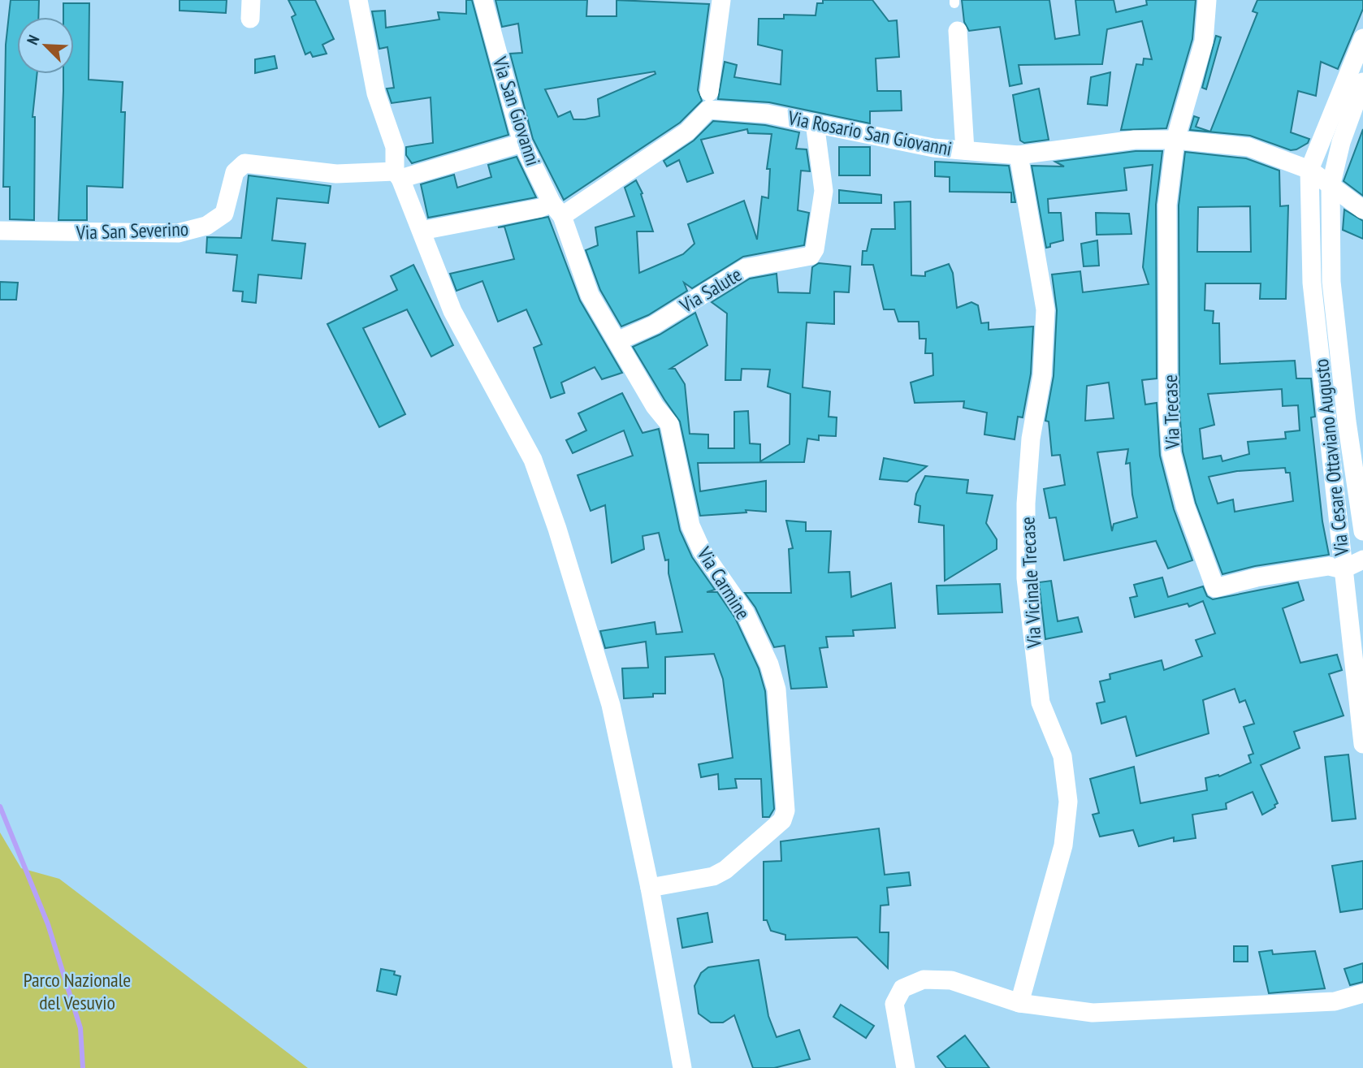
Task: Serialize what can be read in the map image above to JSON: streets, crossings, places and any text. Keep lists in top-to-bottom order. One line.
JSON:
{"streets":{"street":["Via San Giovanni","Via Rosario San Giovanni","Via San Severino","Via Salute","Via Trecase","Via Cesare Ottaviano Augusto","Via Vicinale Trecase","Via Carmine"]},"crossings":[["Via San Giovanni","Via Rosario San Giovanni"],["Via San Giovanni","Via San Severino"],["Via San Giovanni","Via Carmine"],["Via Rosario San Giovanni","Via Salute"],["Via Rosario San Giovanni","Via Trecase"],["Via Rosario San Giovanni","Via Cesare Ottaviano Augusto"],["Via Rosario San Giovanni","Via Vicinale Trecase"],["Via Rosario San Giovanni","Via Carmine"],["Via Salute","Via Carmine"],["Via Trecase","Via Cesare Ottaviano Augusto"]],"parks":["Parco Nazionale del Vesuvio"],"north":"top left"}
